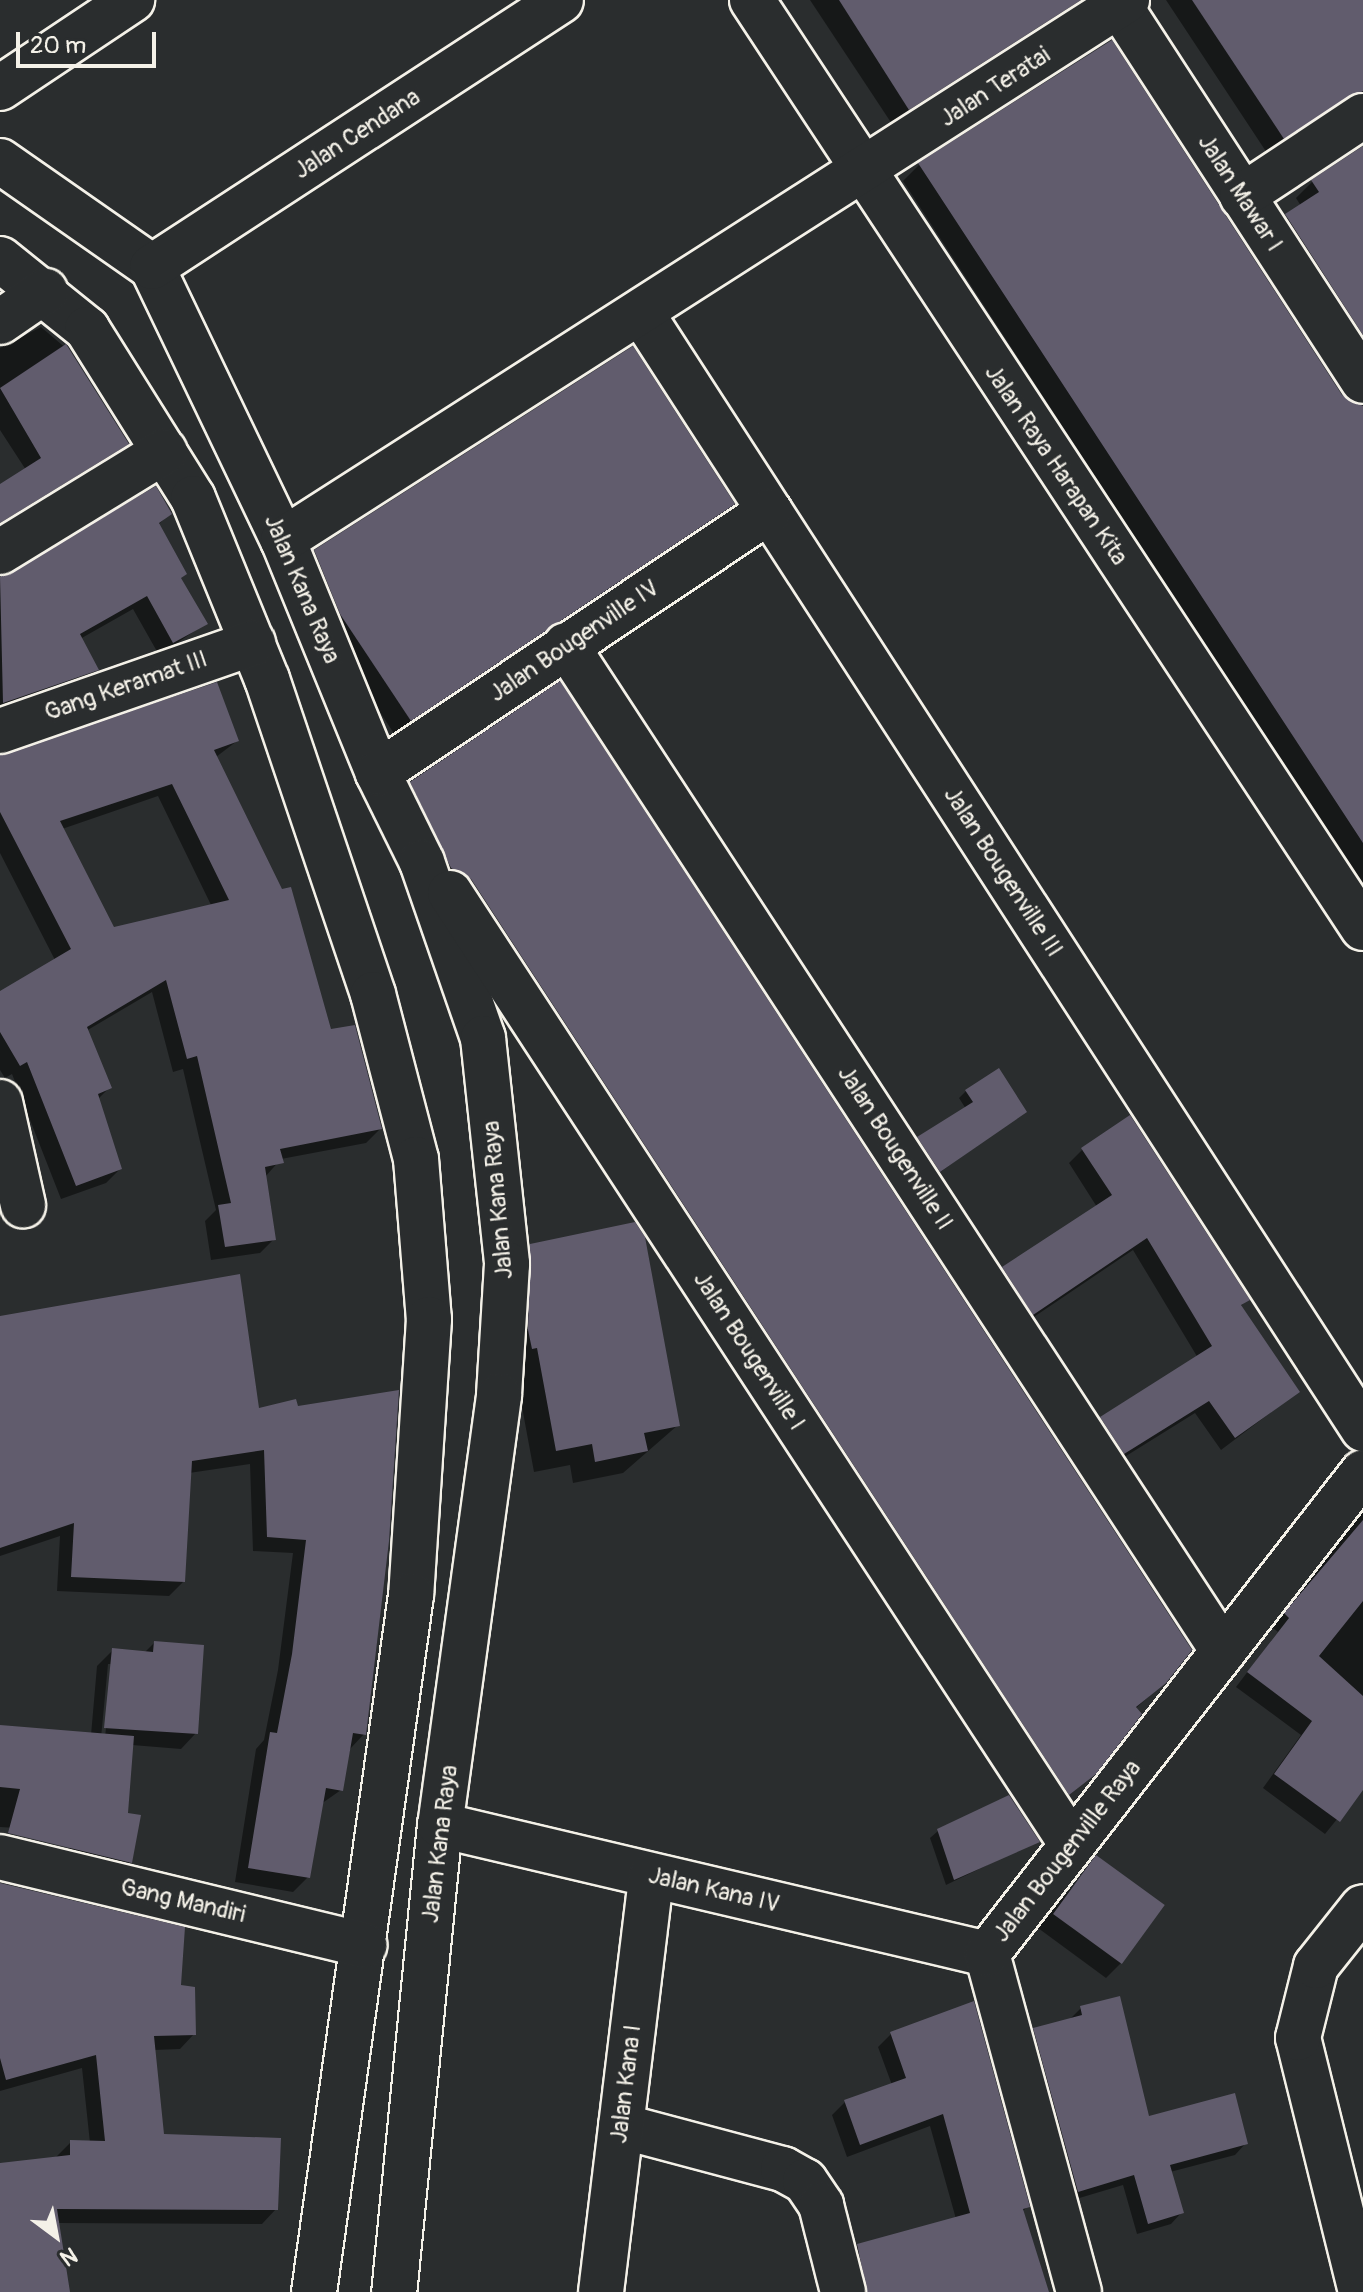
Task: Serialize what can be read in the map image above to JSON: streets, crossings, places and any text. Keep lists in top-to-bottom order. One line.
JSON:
{"streets":{"street":["Jalan Teratai","Jalan Cendana","Jalan Mawar I","Jalan Raya Harapan Kita","Jalan Kana Raya","Jalan Bougenville IV","Gang Keramat III","Jalan Bougenville III","Jalan Bougenville II","Jalan Bougenville I","Jalan Bougenville Raya","Jalan Kana IV","Gang Mandiri","Jalan Kana I"]},"crossings":[["Jalan Teratai","Jalan Mawar I"],["Jalan Teratai","Jalan Raya Harapan Kita"],["Jalan Teratai","Jalan Kana Raya"],["Jalan Teratai","Jalan Bougenville III"],["Jalan Cendana","Jalan Kana Raya"],["Jalan Kana Raya","Jalan Bougenville IV"],["Jalan Kana Raya","Jalan Bougenville I"],["Jalan Kana Raya","Jalan Kana IV"],["Jalan Bougenville IV","Jalan Bougenville III"],["Jalan Bougenville IV","Jalan Bougenville II"],["Jalan Bougenville II","Jalan Bougenville Raya"],["Jalan Bougenville I","Jalan Bougenville Raya"],["Jalan Bougenville Raya","Jalan Kana IV"],["Jalan Kana IV","Jalan Kana I"]],"scale_bar":"20 m","north":"bottom right"}
